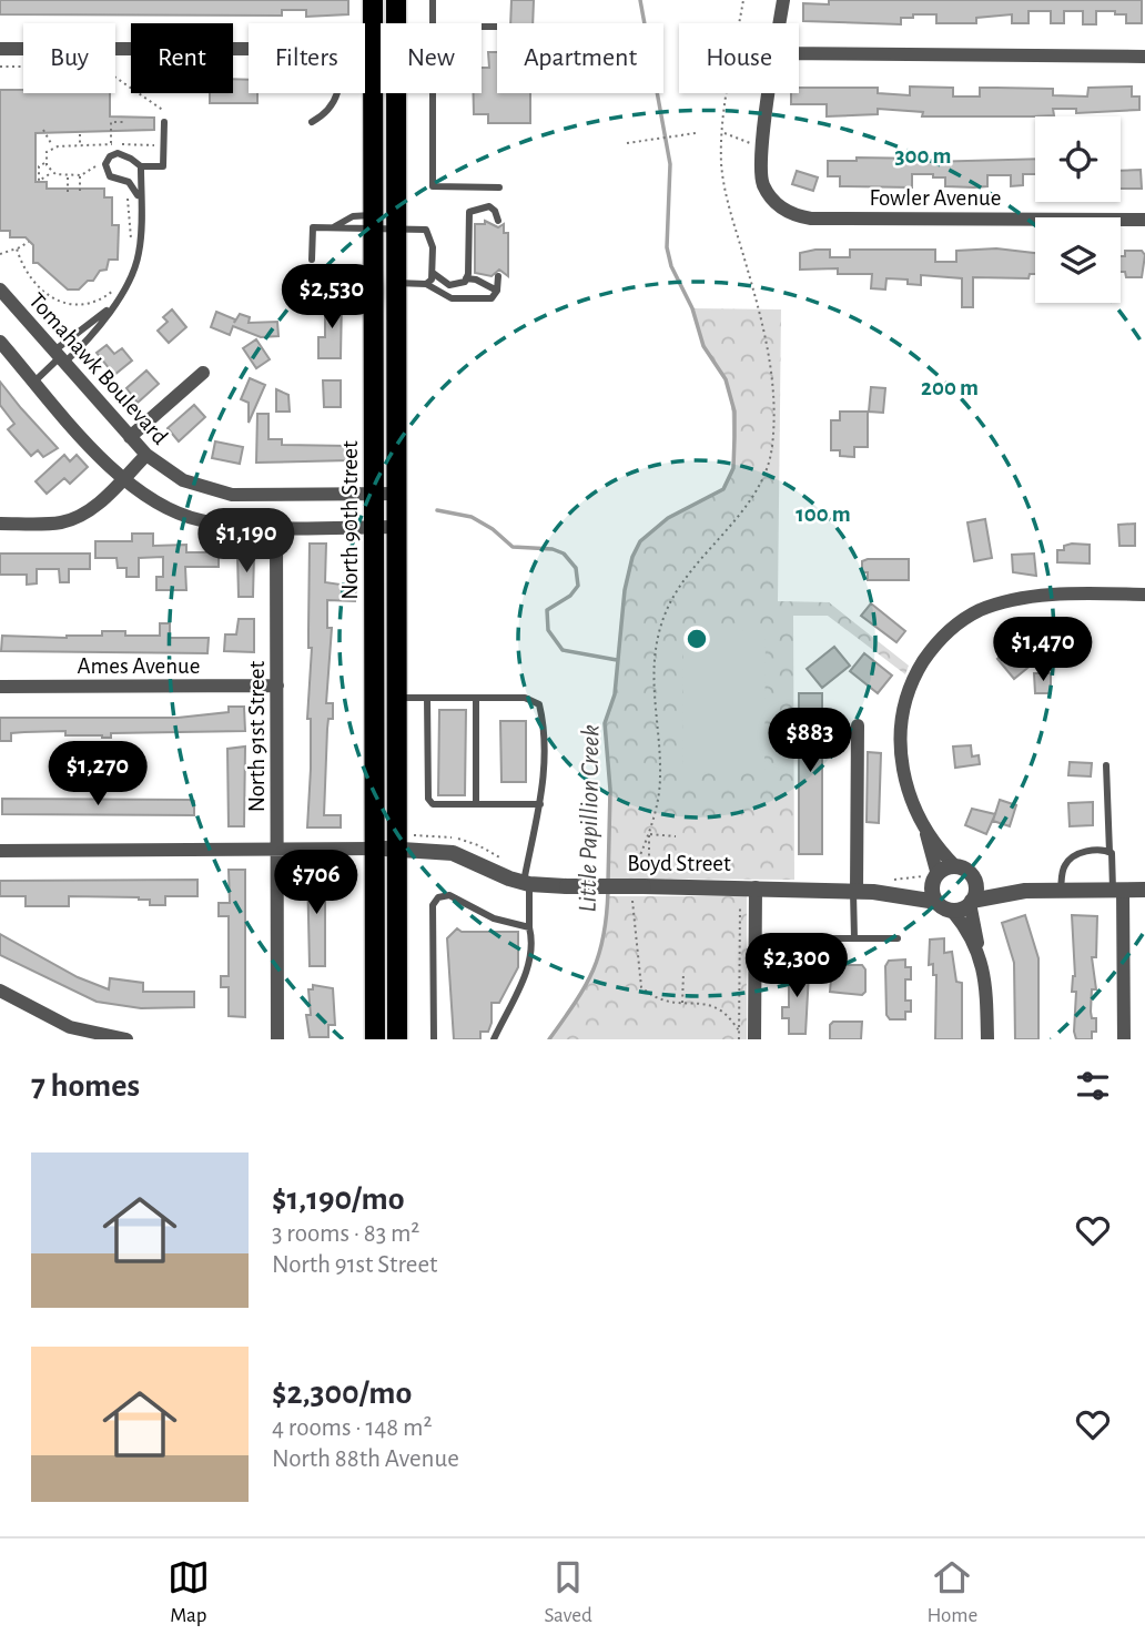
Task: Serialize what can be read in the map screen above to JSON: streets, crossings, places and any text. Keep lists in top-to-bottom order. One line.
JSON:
{"streets":{"main road":["North 90th Street"],"street":["Fowler Avenue","Tomahawk Boulevard","Ames Avenue","North 91st Street","Boyd Street"]},"crossings":[["Tomahawk Boulevard","North 90th Street"],["North 90th Street","Boyd Street"],["Ames Avenue","North 91st Street"]],"water":["Little Papillion Creek"],"page":{"chip":["Buy","Rent","Filters","New","Apartment","House"],"price":["$2,530","$1,190","$1,470","$883","$1,270","$706","$2,300"],"heading":"7 homes","list":[{"name":"$1,190/mo","note":"3 rooms · 83 m² · North 91st Street"},{"name":"$2,300/mo","note":"4 rooms · 148 m² · North 88th Avenue"}],"tabs":["Map","Saved","Home"]},"rings":["300 m","200 m","100 m"]}
